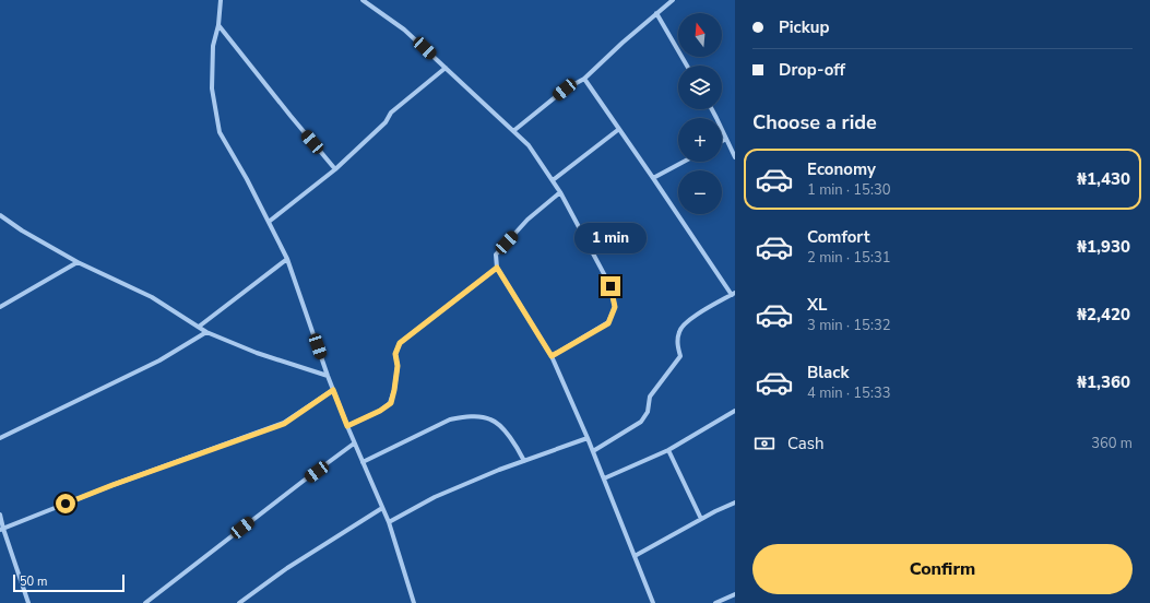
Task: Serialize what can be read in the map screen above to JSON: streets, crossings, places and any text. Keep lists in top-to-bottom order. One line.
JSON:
{"scale_bar":"50 m","north":"top","page":{"banner":["Pickup","Drop-off"],"map_buttons":["+","−"],"heading":"Choose a ride","list":[{"name":"Economy","note":"1 min · 15:30","value":"₦1,430"},{"name":"Comfort","note":"2 min · 15:31","value":"₦1,930"},{"name":"XL","note":"3 min · 15:32","value":"₦2,420"},{"name":"Black","note":"4 min · 15:33","value":"₦1,360"}],"bubble":"1 min","pay":["Cash","360 m"],"buttons":"Confirm","scale":"50 m"}}
